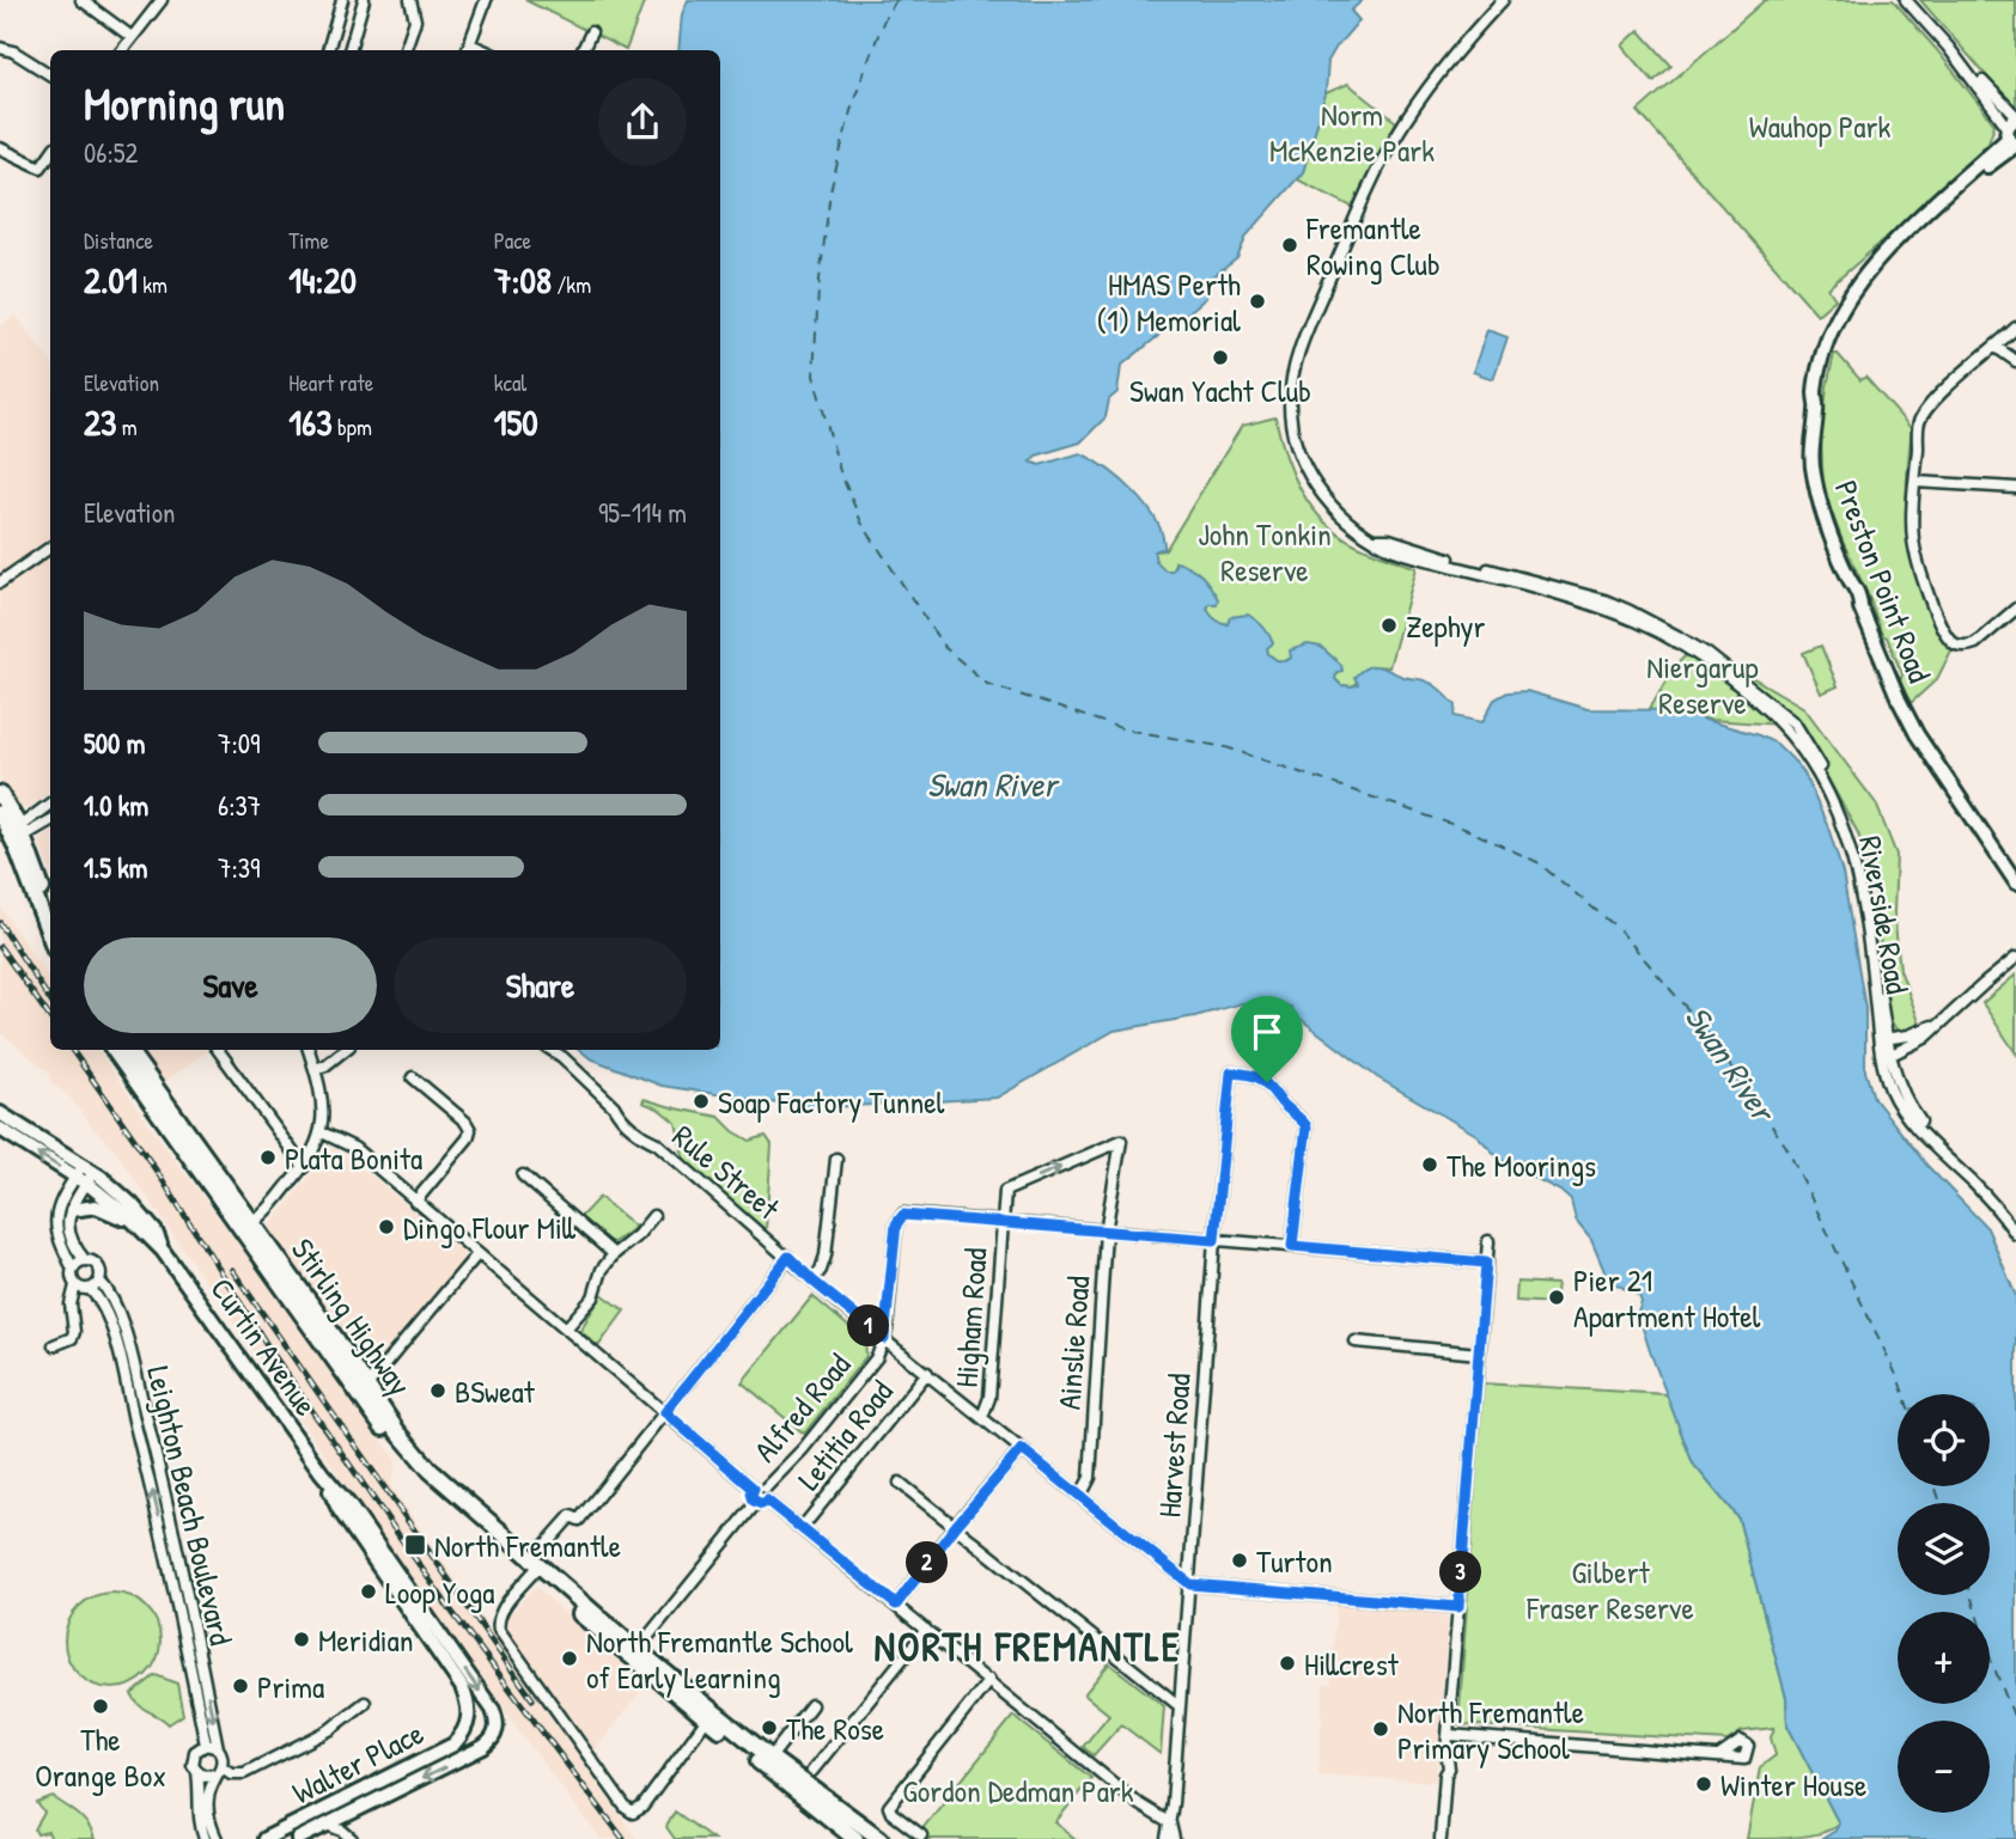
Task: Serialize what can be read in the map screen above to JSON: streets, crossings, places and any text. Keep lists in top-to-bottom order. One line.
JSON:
{"streets":{"highway":["Stirling Highway"],"main road":["Preston Point Road","Curtin Avenue","Walter Place"],"street":["Riverside Road","Rule Street","Higham Road","Ainslie Road","Alfred Road","Letitia Road","Harvest Road","Leighton Beach Boulevard"]},"crossings":[["Rule Street","Higham Road"],["Rule Street","Ainslie Road"],["Rule Street","Alfred Road"],["Rule Street","Letitia Road"],["Rule Street","Harvest Road"],["Stirling Highway","Alfred Road"],["Higham Road","Ainslie Road"],["Higham Road","Alfred Road"],["Curtin Avenue","Walter Place"]],"one_way":["Higham Road"],"districts":["NORTH FREMANTLE"],"water":["Swan River"],"parks":["Norm McKenzie Park","Wauhop Park","John Tonkin Reserve","Niergarup Reserve","Gilbert Fraser Reserve","Gordon Dedman Park"],"places":{"other":["Fremantle Rowing Club","HMAS Perth (1) Memorial","Swan Yacht Club","Zephyr","Soap Factory Tunnel","Plata Bonita","The Moorings","Dingo Flour Mill","Pier 21 Apartment Hotel","BSweat","Turton","Loop Yoga","Meridian","North Fremantle School of Early Learning","Hillcrest","Prima","The Orange Box","The Rose","North Fremantle Primary School","Winter House"],"transit":["North Fremantle"]},"page":{"heading":["Morning run","06:52"],"stats":[["Distance","2.01 km"],["Time","14:20"],["Pace","7:08 /km"],["Elevation","23 m"],["Heart rate","163 bpm"],["kcal","150"]],"chart":["Elevation","95–114 m"],"list":[{"name":"500 m","note":"7:09"},{"name":"1.0 km","note":"6:37"},{"name":"1.5 km","note":"7:39"}],"buttons":["Save","Share"],"pins":["1","2","3"],"map_buttons":["+","−"]}}
